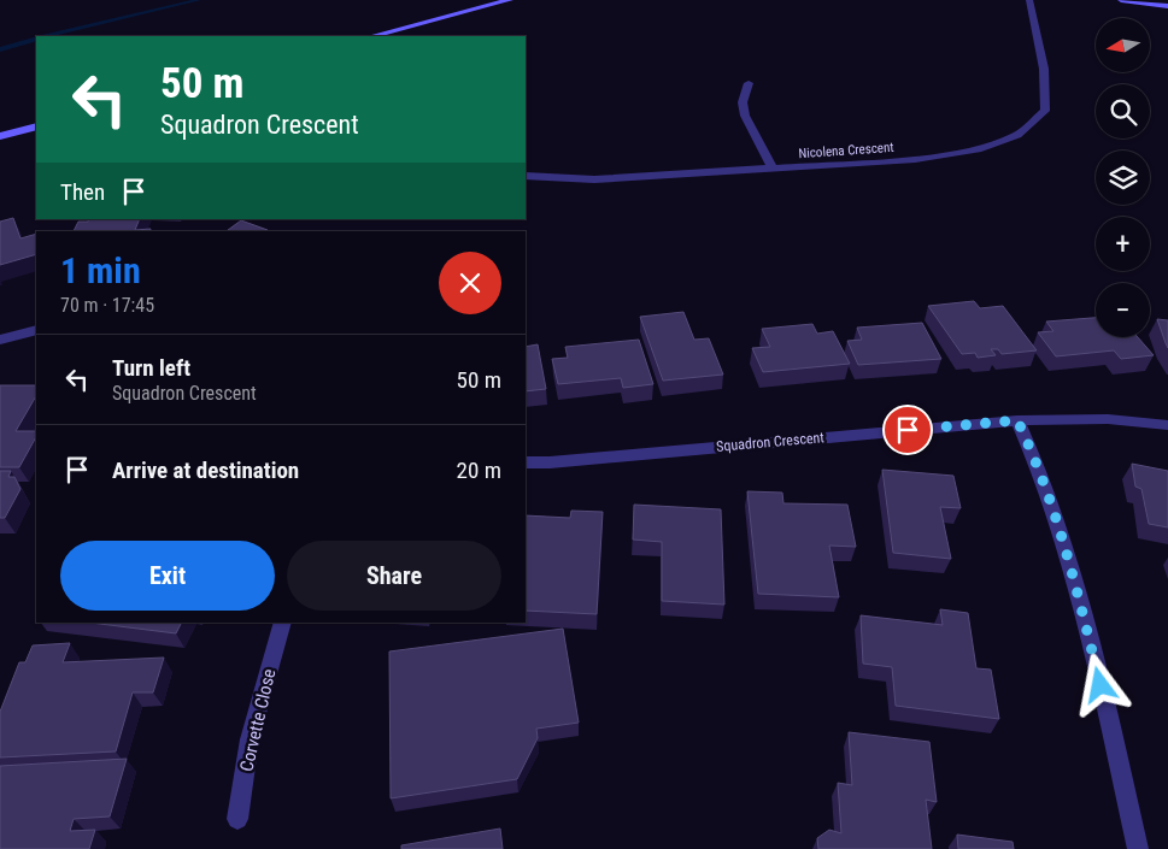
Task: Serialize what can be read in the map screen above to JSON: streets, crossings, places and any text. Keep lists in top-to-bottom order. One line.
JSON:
{"streets":{"street":["Nicolena Crescent","Squadron Crescent","Corvette Close"]},"north":"left","page":{"map_buttons":["+","−"],"turn":["50 m","Squadron Crescent"],"then":"Then","heading":["1 min","70 m · 17:45"],"list":[{"name":"Turn left","note":"Squadron Crescent","value":"50 m"},{"name":"Arrive at destination","value":"20 m"}],"buttons":["Exit","Share"]}}
